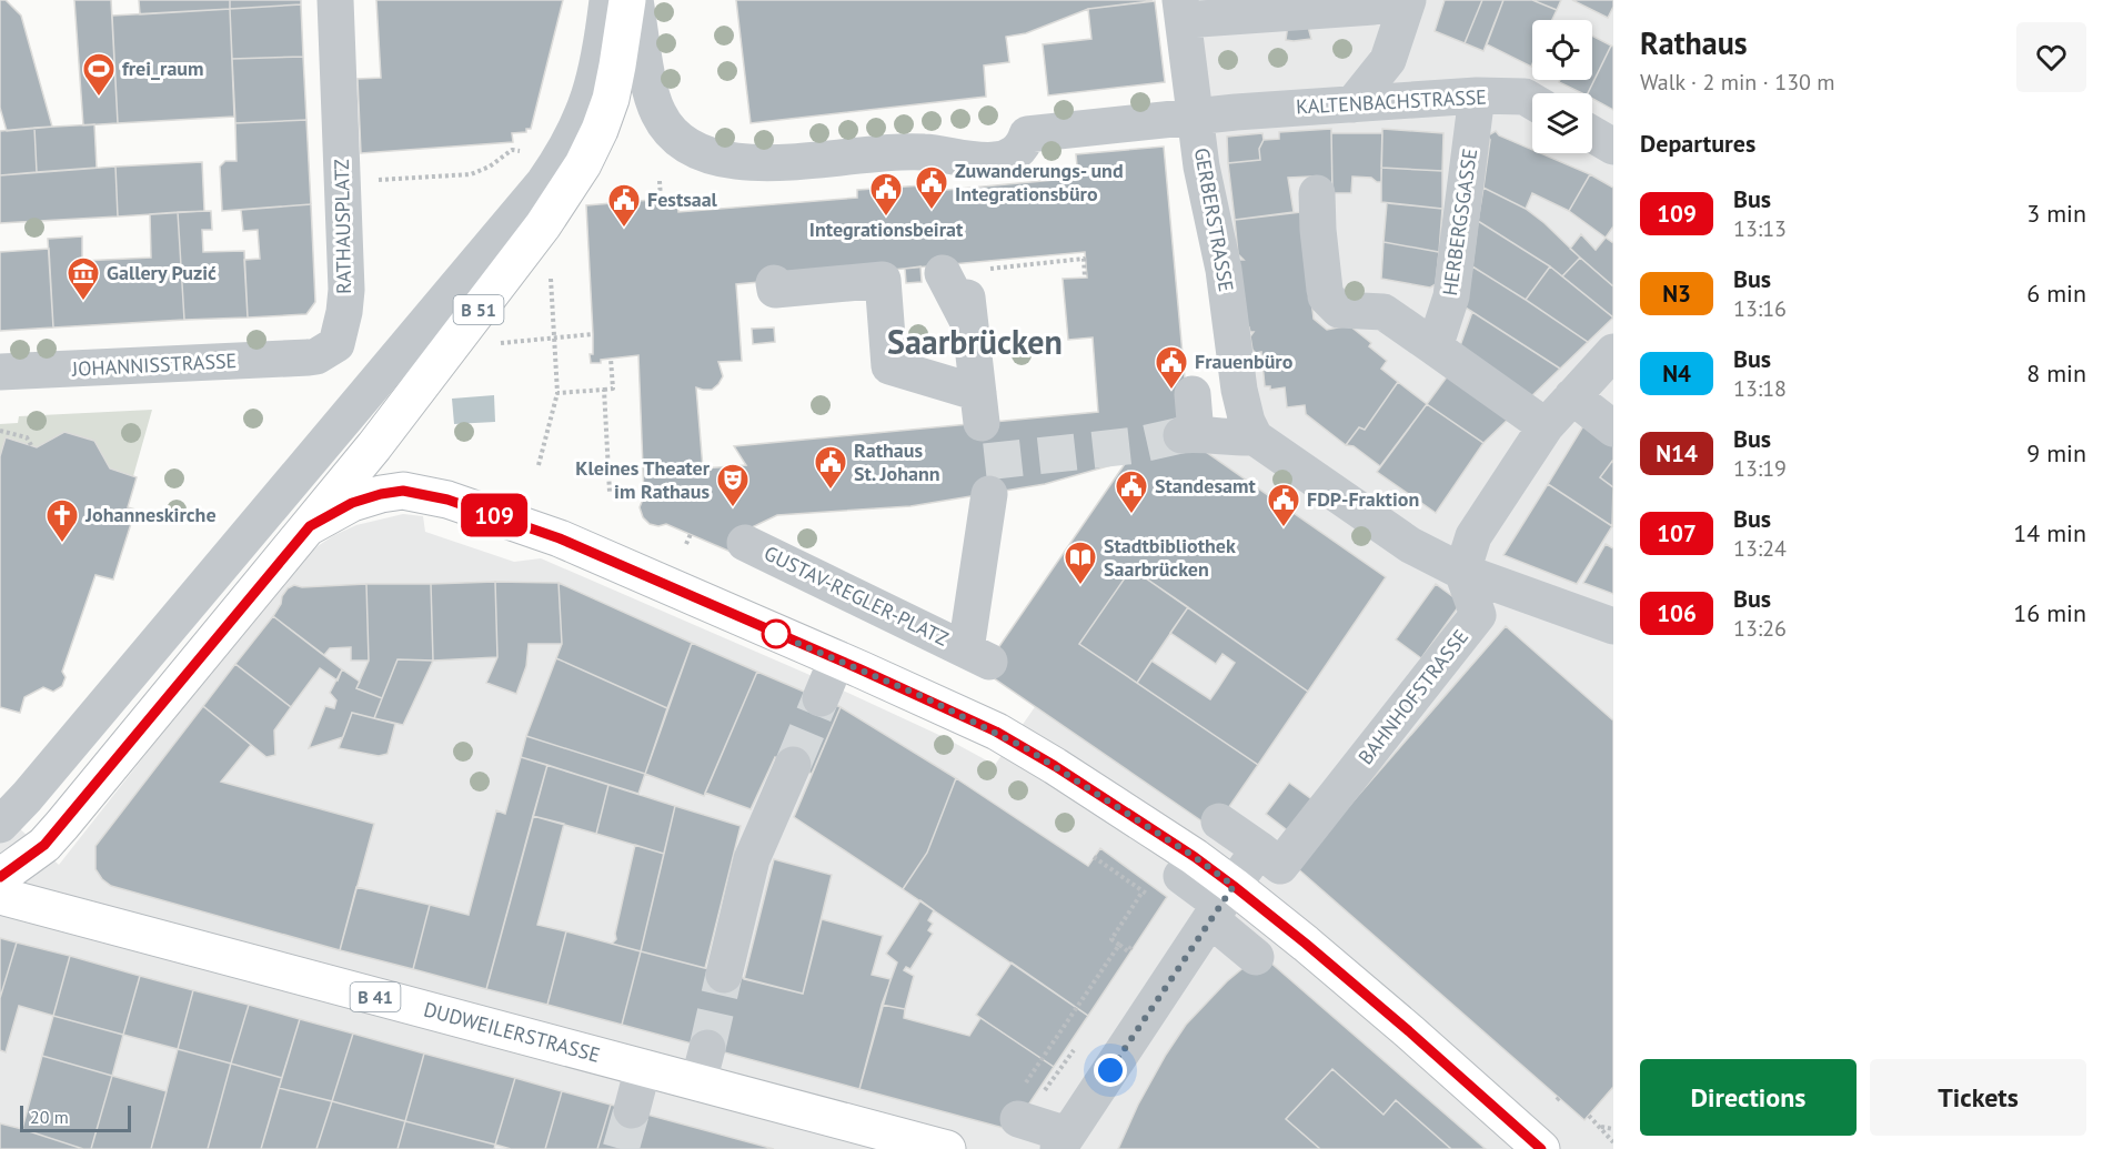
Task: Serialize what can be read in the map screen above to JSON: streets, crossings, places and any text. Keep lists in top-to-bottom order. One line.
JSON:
{"streets":{"main road":["B 51","B 41","DUDWEILERSTRASSE"],"street":["KALTENBACHSTRASSE","GERBERSTRASSE","HERBERGSGASSE","RATHAUSPLATZ","JOHANNISSTRASSE","GUSTAV-REGLER-PLATZ","BAHNHOFSTRASSE"]},"crossings":[["KALTENBACHSTRASSE","GERBERSTRASSE"],["KALTENBACHSTRASSE","HERBERGSGASSE"],["RATHAUSPLATZ","JOHANNISSTRASSE"]],"districts":["Saarbrücken"],"places":{"sports":["frei_raum"],"public building":["Zuwanderungs- und Integrationsbüro","Integrationsbeirat","Festsaal","Frauenbüro","Rathaus St. Johann","Standesamt","FDP-Fraktion"],"museum":["Gallery Puzić"],"theatre":["Kleines Theater im Rathaus"],"church":["Johanneskirche"],"library":["Stadtbibliothek Saarbrücken"]},"lines":["bus line 109"],"scale_bar":"20 m","page":{"on_map":"109","heading":[["Rathaus","Walk · 2 min · 130 m"],"Departures"],"list":[{"mark":"109","name":"Bus","note":"13:13","value":"3 min"},{"mark":"N3","name":"Bus","note":"13:16","value":"6 min"},{"mark":"N4","name":"Bus","note":"13:18","value":"8 min"},{"mark":"N14","name":"Bus","note":"13:19","value":"9 min"},{"mark":"107","name":"Bus","note":"13:24","value":"14 min"},{"mark":"106","name":"Bus","note":"13:26","value":"16 min"}],"buttons":["Directions","Tickets"],"scale":"20 m"}}
